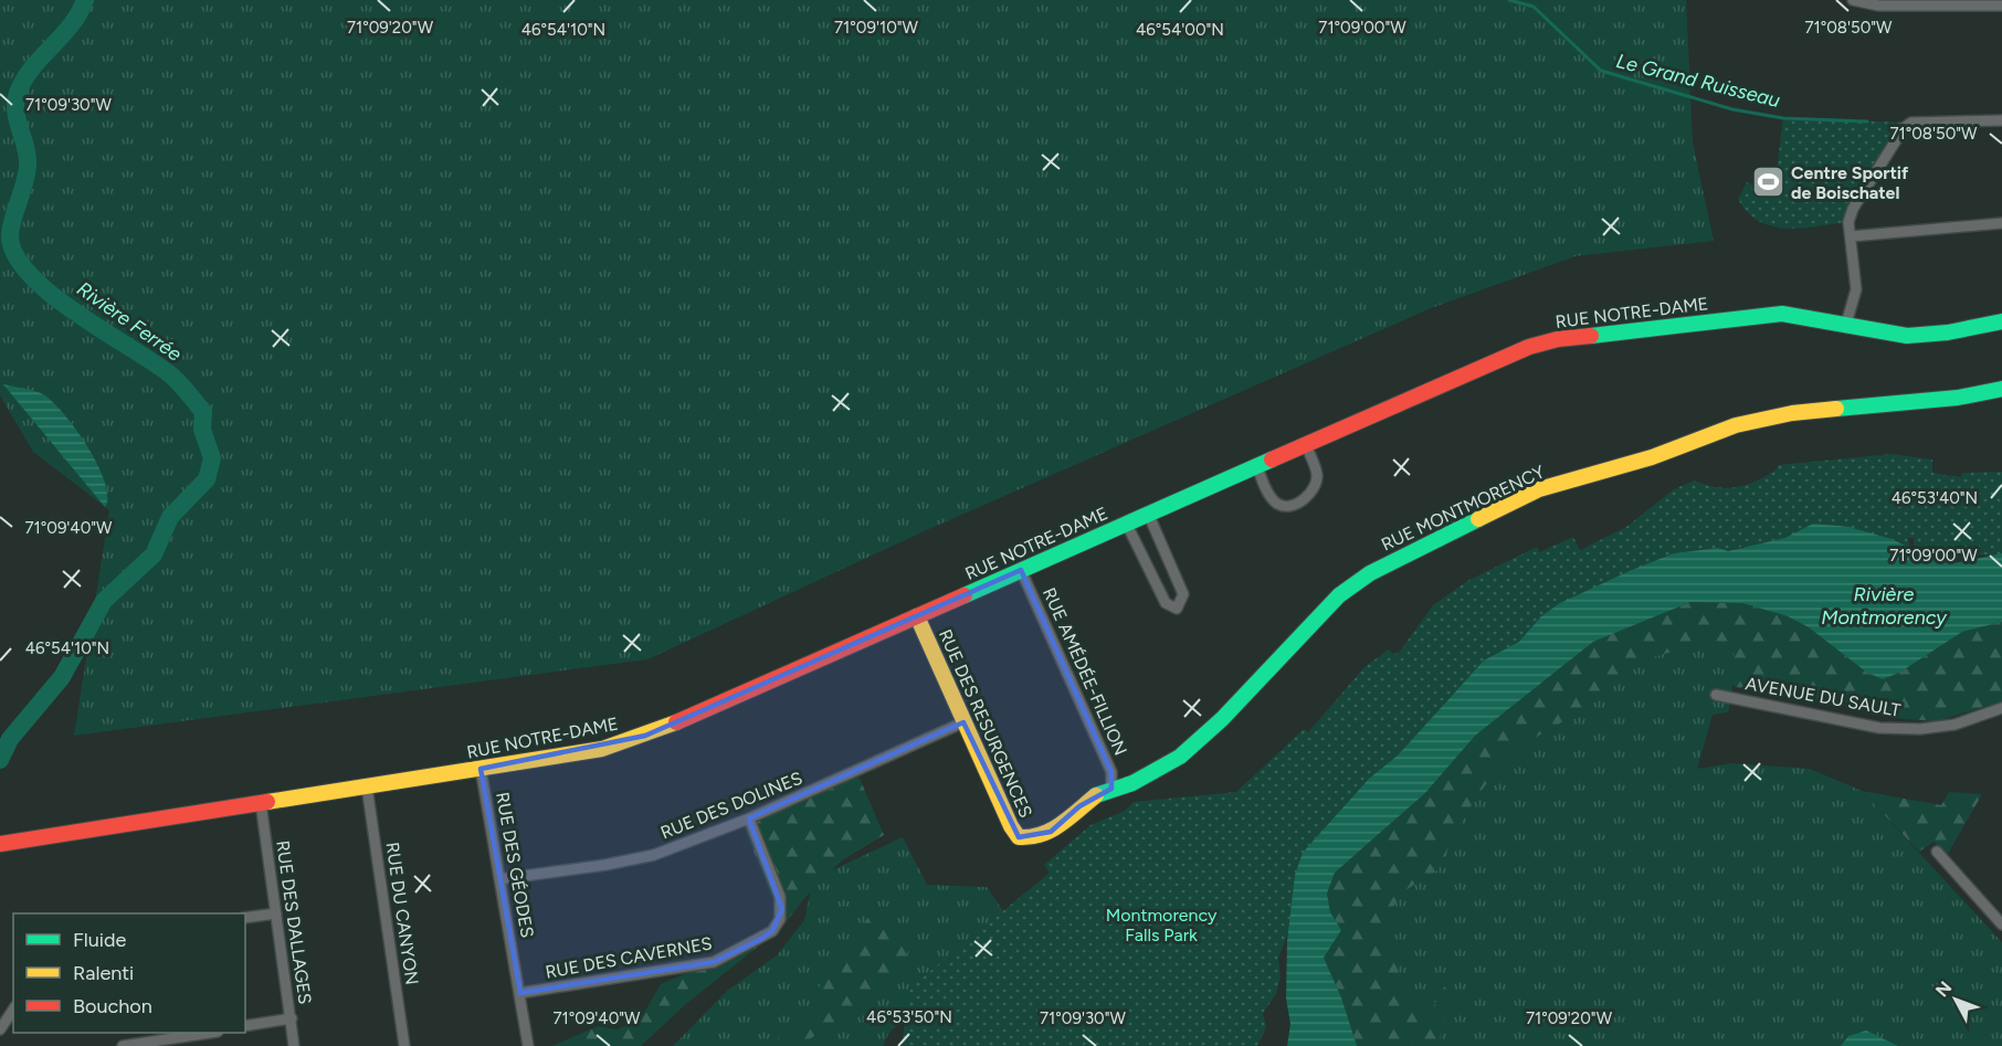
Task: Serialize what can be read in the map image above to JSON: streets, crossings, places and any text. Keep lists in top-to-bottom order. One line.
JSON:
{"streets":{"street":["RUE NOTRE-DAME","RUE MONTMORENCY","RUE AMÉDÉE-FILLION","AVENUE DU SAULT","RUE DES RESURGENCES","RUE DES DOLINES","RUE DES GÉODES","RUE DU CANYON","RUE DES DALLAGES","RUE DES CAVERNES"]},"crossings":[["RUE NOTRE-DAME","RUE AMÉDÉE-FILLION"],["RUE NOTRE-DAME","RUE DES RESURGENCES"],["RUE NOTRE-DAME","RUE DES GÉODES"],["RUE NOTRE-DAME","RUE DU CANYON"],["RUE NOTRE-DAME","RUE DES DALLAGES"],["RUE MONTMORENCY","RUE AMÉDÉE-FILLION"],["RUE MONTMORENCY","RUE DES RESURGENCES"],["RUE DES RESURGENCES","RUE DES DOLINES"],["RUE DES DOLINES","RUE DES GÉODES"],["RUE DES DOLINES","RUE DES CAVERNES"],["RUE DES GÉODES","RUE DES CAVERNES"]],"water":["Le Grand Ruisseau","Rivière Ferrée","Rivière Montmorency"],"parks":["Montmorency Falls Park"],"places":{"sports":["Centre Sportif de Boischatel"]},"legend":["Fluide","Ralenti","Bouchon"],"north":"top left","coordinates":["71°09'00\"W","71°09'20\"W","71°09'10\"W","71°08'50\"W","46°54'10\"N","46°54'00\"N","71°09'30\"W","46°53'40\"N","71°09'40\"W","46°53'50\"N"]}
